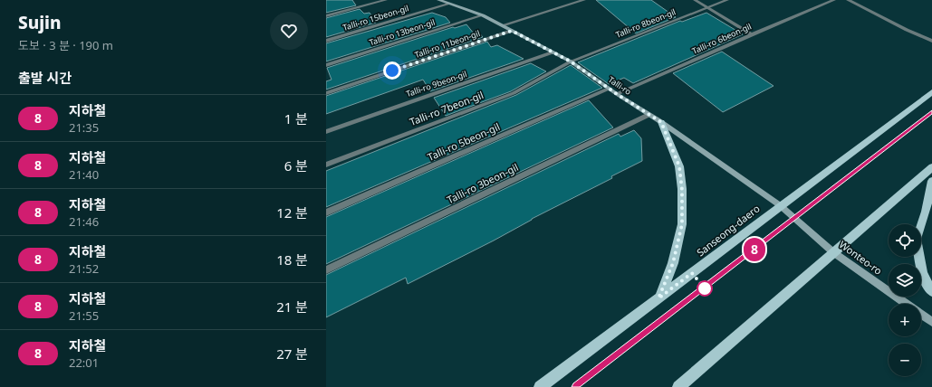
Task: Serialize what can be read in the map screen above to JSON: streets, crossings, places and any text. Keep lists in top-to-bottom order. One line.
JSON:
{"streets":{"main road":["Talli-ro","Sanseong-daero","Wonteo-ro"],"street":["Talli-ro 15beon-gil","Talli-ro 8beon-gil","Talli-ro 13beon-gil","Talli-ro 6beon-gil","Talli-ro 11beon-gil","Talli-ro 9beon-gil","Talli-ro 7beon-gil","Talli-ro 5beon-gil","Talli-ro 3beon-gil"]},"crossings":[["Talli-ro 15beon-gil","Talli-ro"],["Talli-ro 8beon-gil","Talli-ro"],["Talli-ro 8beon-gil","Talli-ro 7beon-gil"],["Talli-ro 13beon-gil","Talli-ro"],["Talli-ro 6beon-gil","Talli-ro"],["Talli-ro 11beon-gil","Talli-ro"],["Talli-ro 9beon-gil","Talli-ro"],["Talli-ro","Talli-ro 7beon-gil"],["Talli-ro","Talli-ro 5beon-gil"],["Talli-ro","Talli-ro 3beon-gil"],["Talli-ro","Sanseong-daero"],["Talli-ro","Wonteo-ro"],["Sanseong-daero","Wonteo-ro"]],"lines":["metro line 8"],"page":{"heading":[["Sujin","도보 · 3 분 · 190 m"],"출발 시간"],"on_map":"8","list":[{"mark":"8","name":"지하철","note":"21:35","value":"1 분"},{"mark":"8","name":"지하철","note":"21:40","value":"6 분"},{"mark":"8","name":"지하철","note":"21:46","value":"12 분"},{"mark":"8","name":"지하철","note":"21:52","value":"18 분"},{"mark":"8","name":"지하철","note":"21:55","value":"21 분"},{"mark":"8","name":"지하철","note":"22:01","value":"27 분"}],"map_buttons":["+","−"]}}
